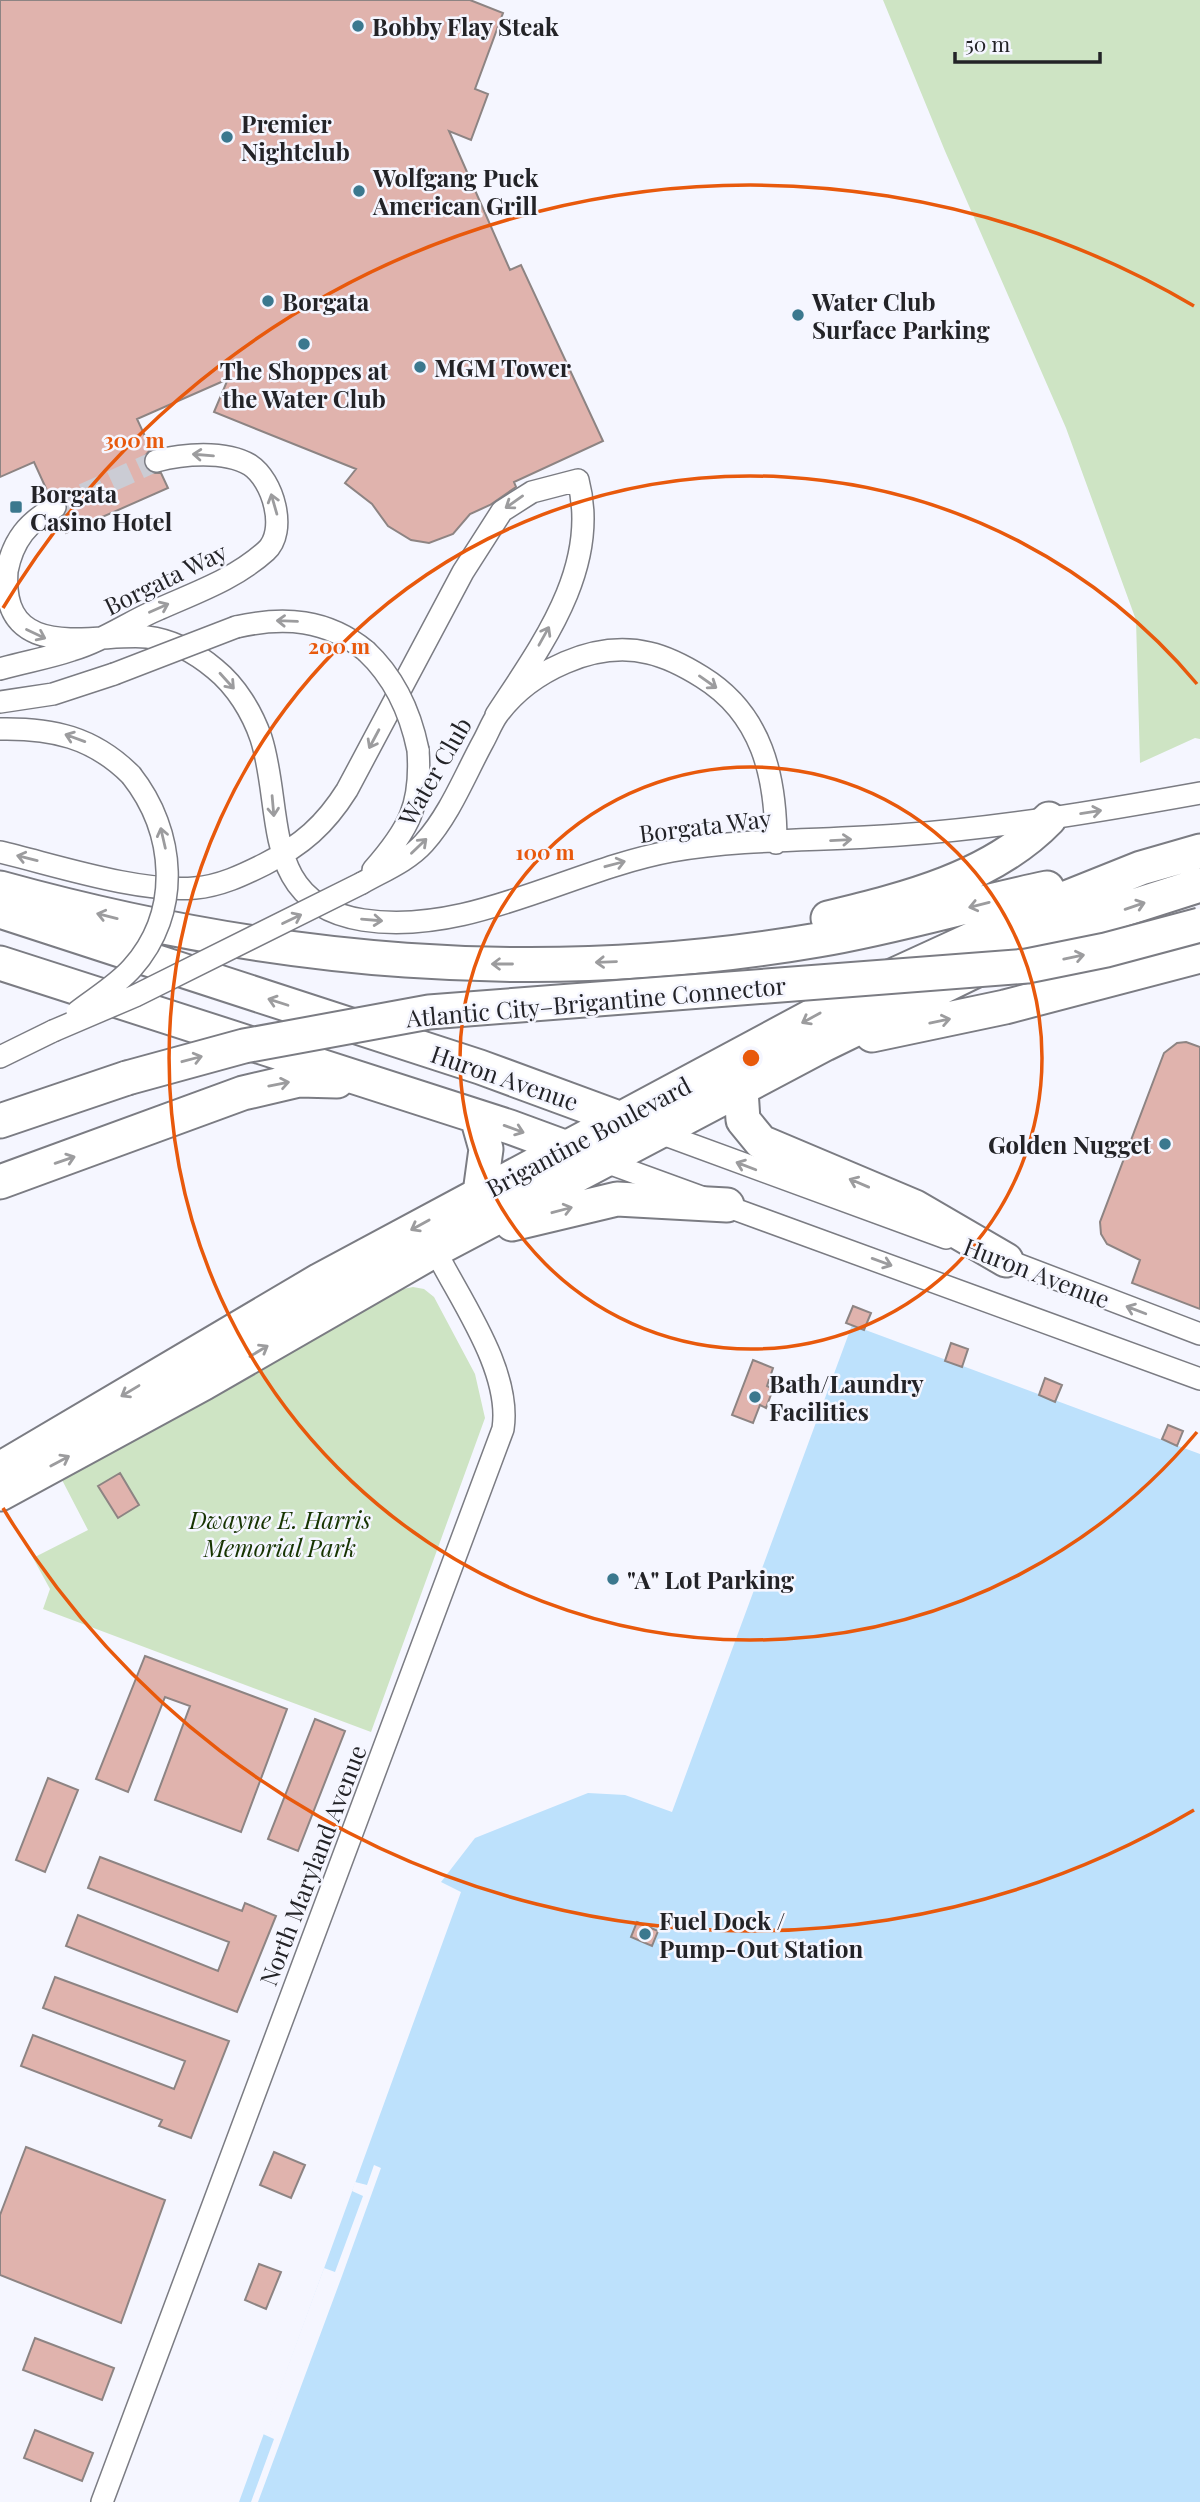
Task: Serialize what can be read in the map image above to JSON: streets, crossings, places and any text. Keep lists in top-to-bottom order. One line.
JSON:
{"streets":{"main road":["Atlantic City–Brigantine Connector","Huron Avenue","Brigantine Boulevard"],"street":["Borgata Way","Water Club","North Maryland Avenue"]},"crossings":[["Borgata Way","Water Club"],["Atlantic City–Brigantine Connector","Brigantine Boulevard"],["Huron Avenue","Brigantine Boulevard"],["Brigantine Boulevard","North Maryland Avenue"]],"parks":["Dwayne E. Harris Memorial Park"],"places":{"other":["Bobby Flay Steak","Premier Nightclub","Wolfgang Puck American Grill","Borgata","Water Club Surface Parking","The Shoppes at the Water Club","MGM Tower","Golden Nugget","Bath/Laundry Facilities","\"A\" Lot Parking","Fuel Dock / Pump-Out Station"],"transit":["Borgata Casino Hotel"]},"scale_bar":"50 m","rings":["300 m","200 m","100 m"]}
